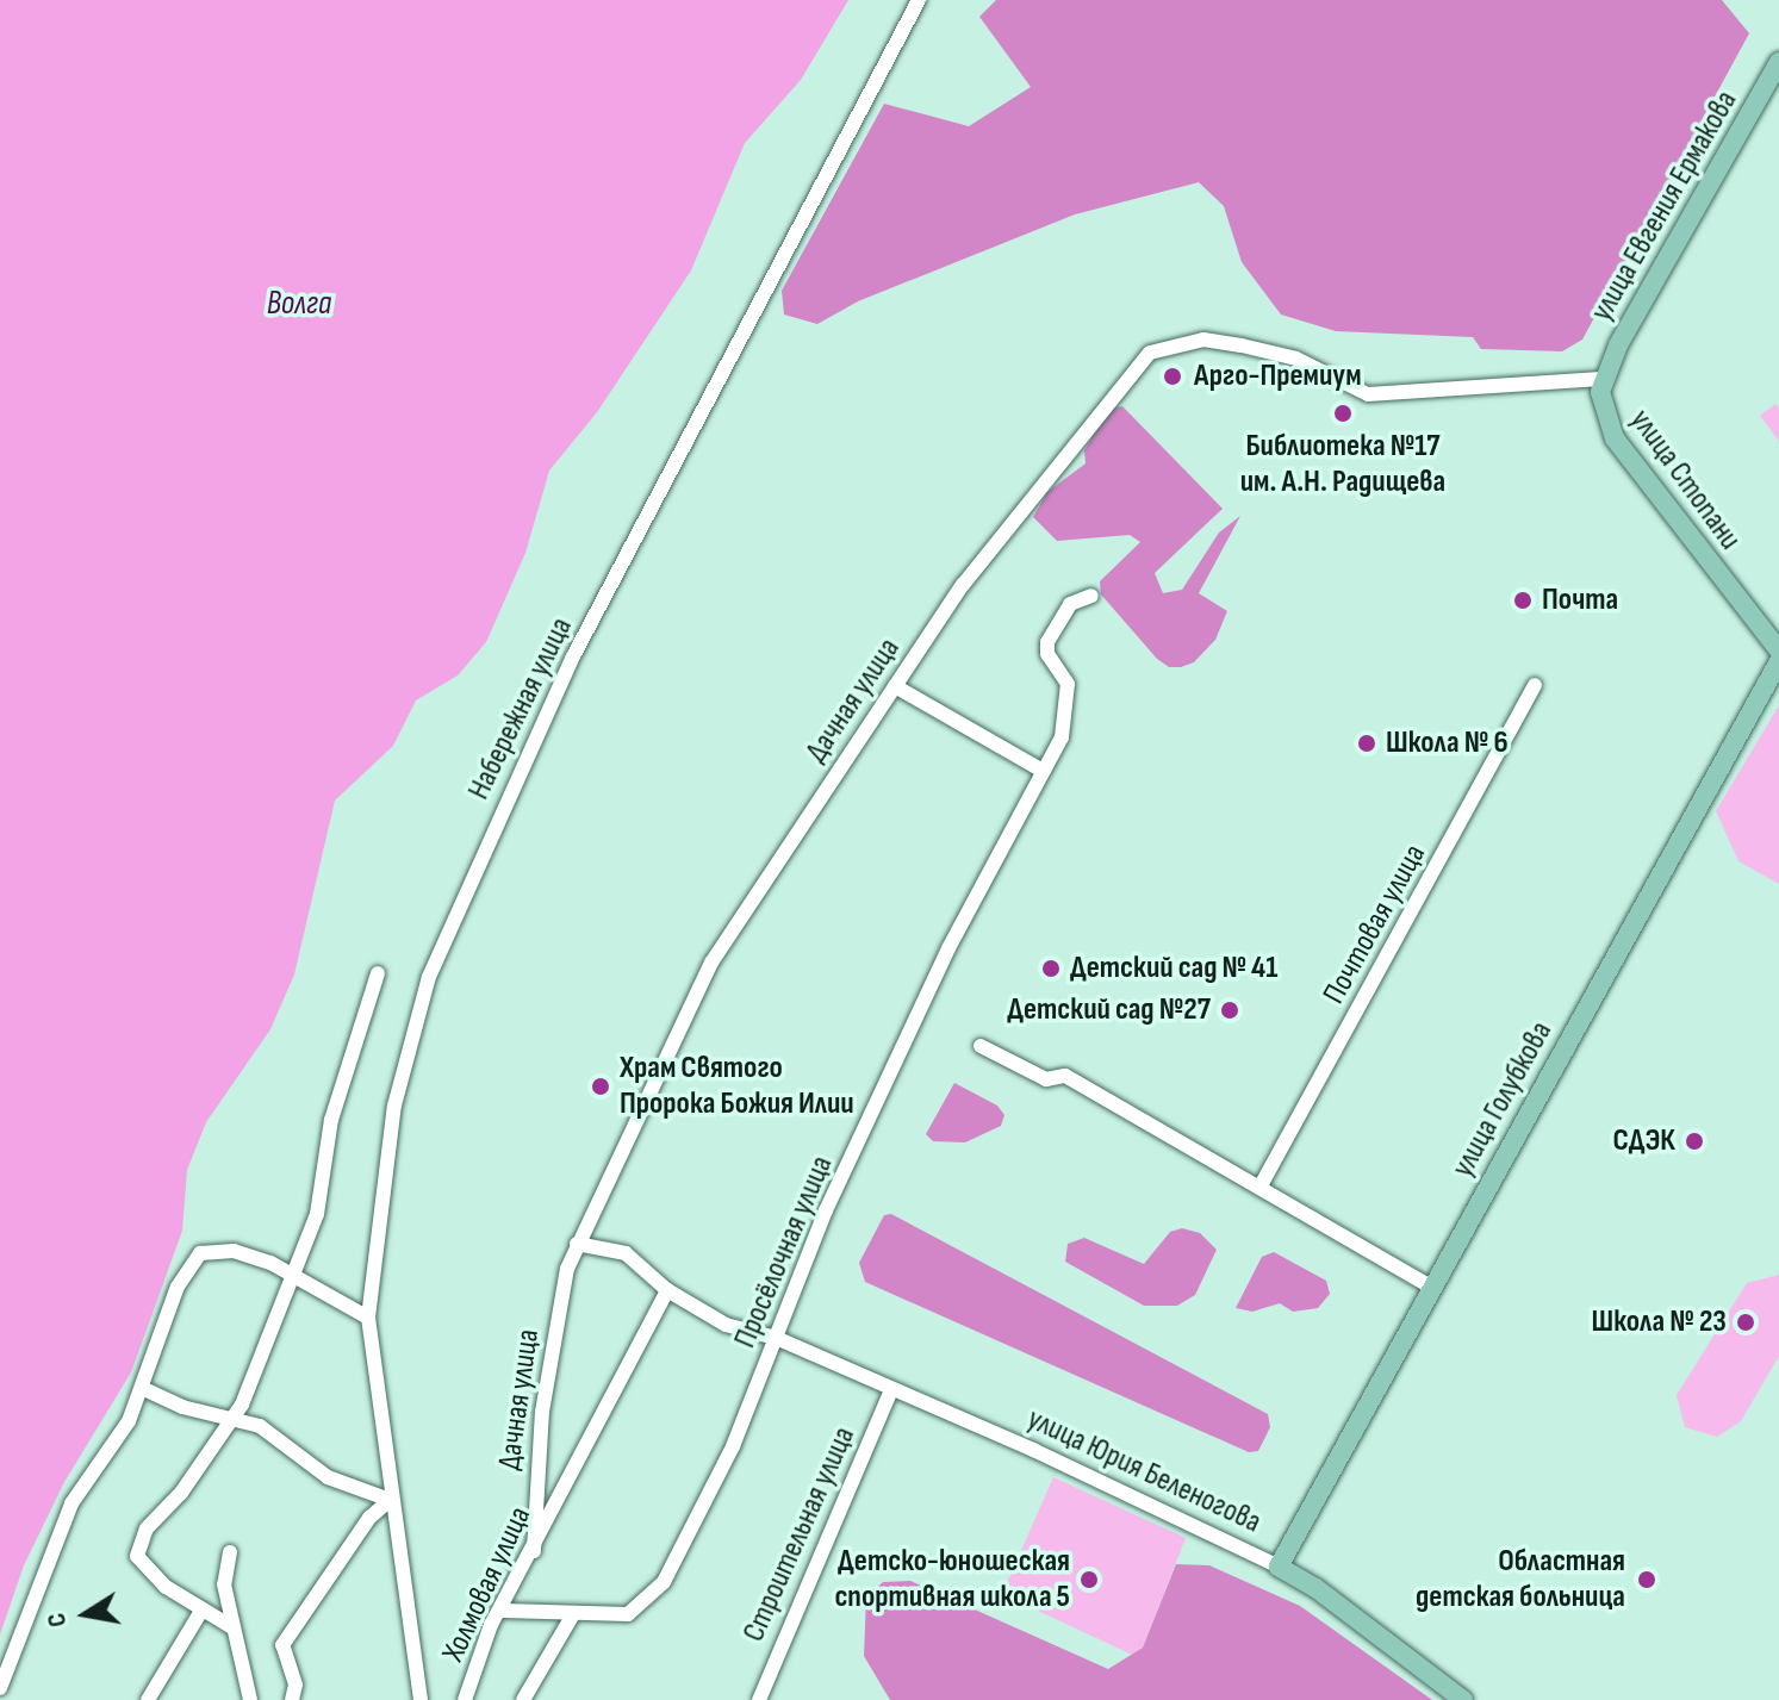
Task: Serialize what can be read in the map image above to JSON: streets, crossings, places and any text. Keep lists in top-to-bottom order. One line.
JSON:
{"streets":{"main road":["улица Евгения Ермакова","улица Стопани","улица Голубкова","улица Юрия Беленогова"],"street":["Дачная улица","Набережная улица","Почтовая улица","Просёлочная улица","Строительная улица","Холмовая улица"]},"crossings":[["улица Евгения Ермакова","улица Стопани"],["улица Евгения Ермакова","Дачная улица"],["улица Стопани","Дачная улица"],["Дачная улица","улица Юрия Беленогова"],["Дачная улица","Холмовая улица"],["улица Голубкова","улица Юрия Беленогова"],["Просёлочная улица","улица Юрия Беленогова"],["Просёлочная улица","Холмовая улица"],["улица Юрия Беленогова","Строительная улица"],["улица Юрия Беленогова","Холмовая улица"]],"water":["Волга"],"places":["Арго-Премиум","Библиотека №17 им. А.Н. Радищева","Почта","Школа № 6","Детский сад № 41","Детский сад №27","Храм Святого Пророка Божия Илии","СДЭК","Школа № 23","Детско-юношеская спортивная школа 5","Областная детская больница"],"north":"left"}
